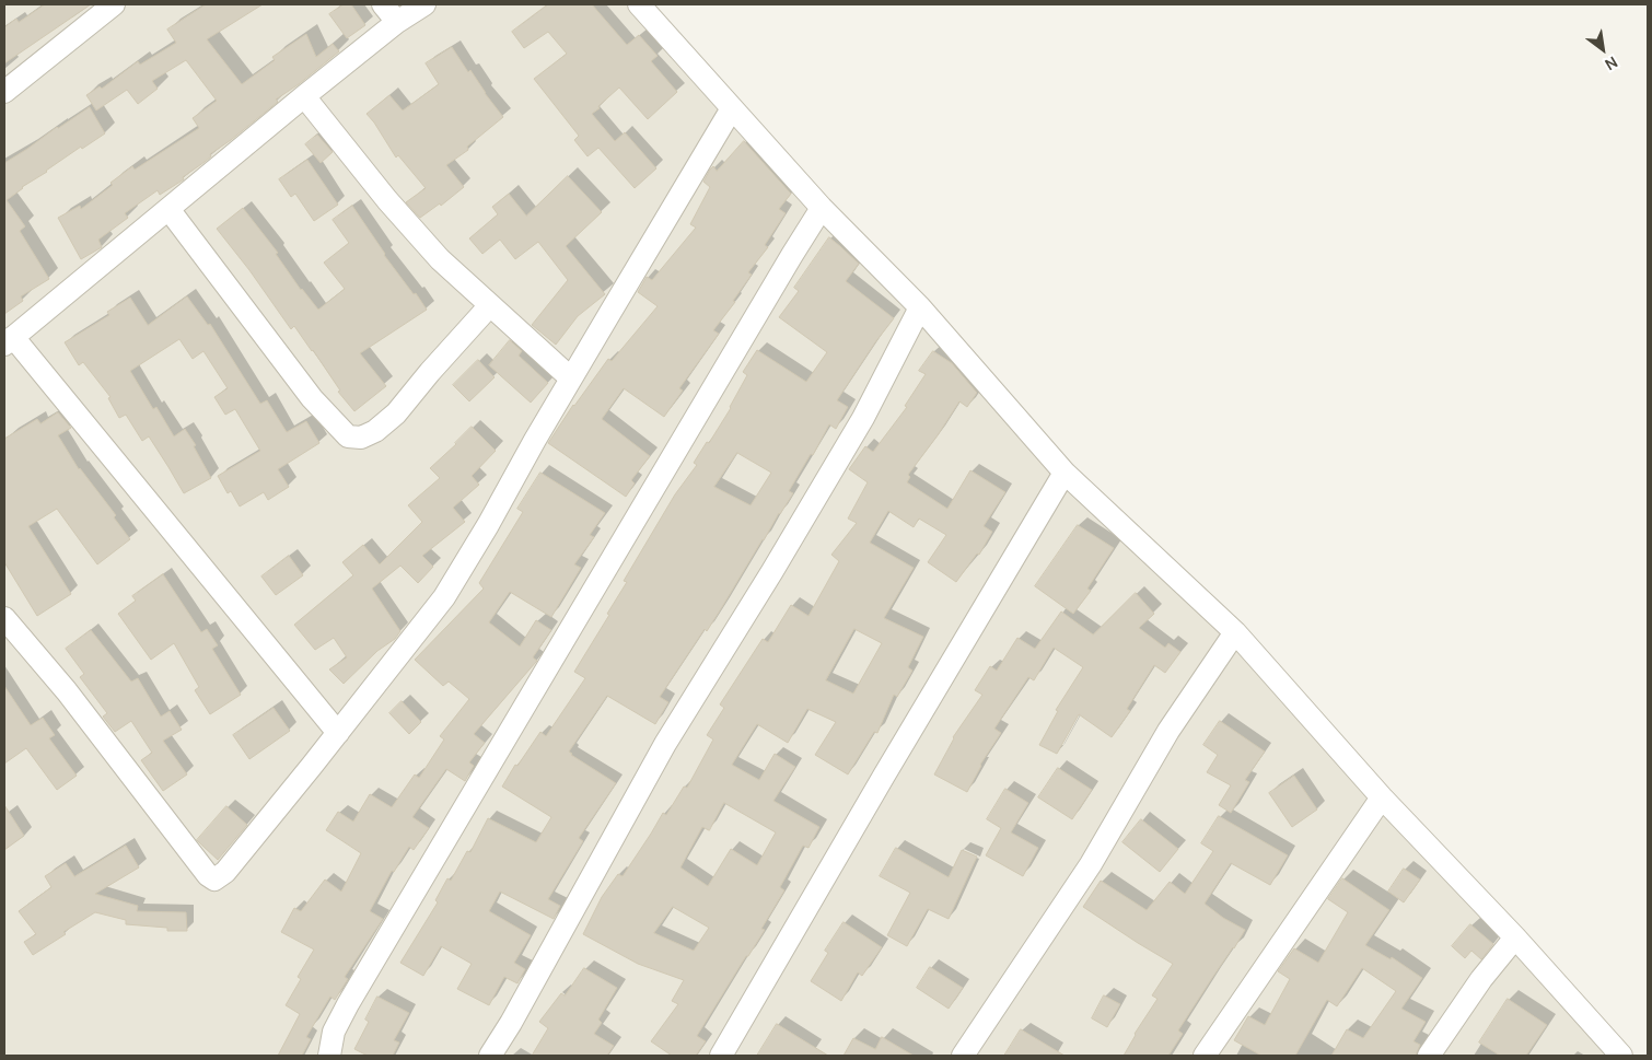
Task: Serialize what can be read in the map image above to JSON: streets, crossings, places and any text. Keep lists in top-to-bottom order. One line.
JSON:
{"north":"bottom right"}
